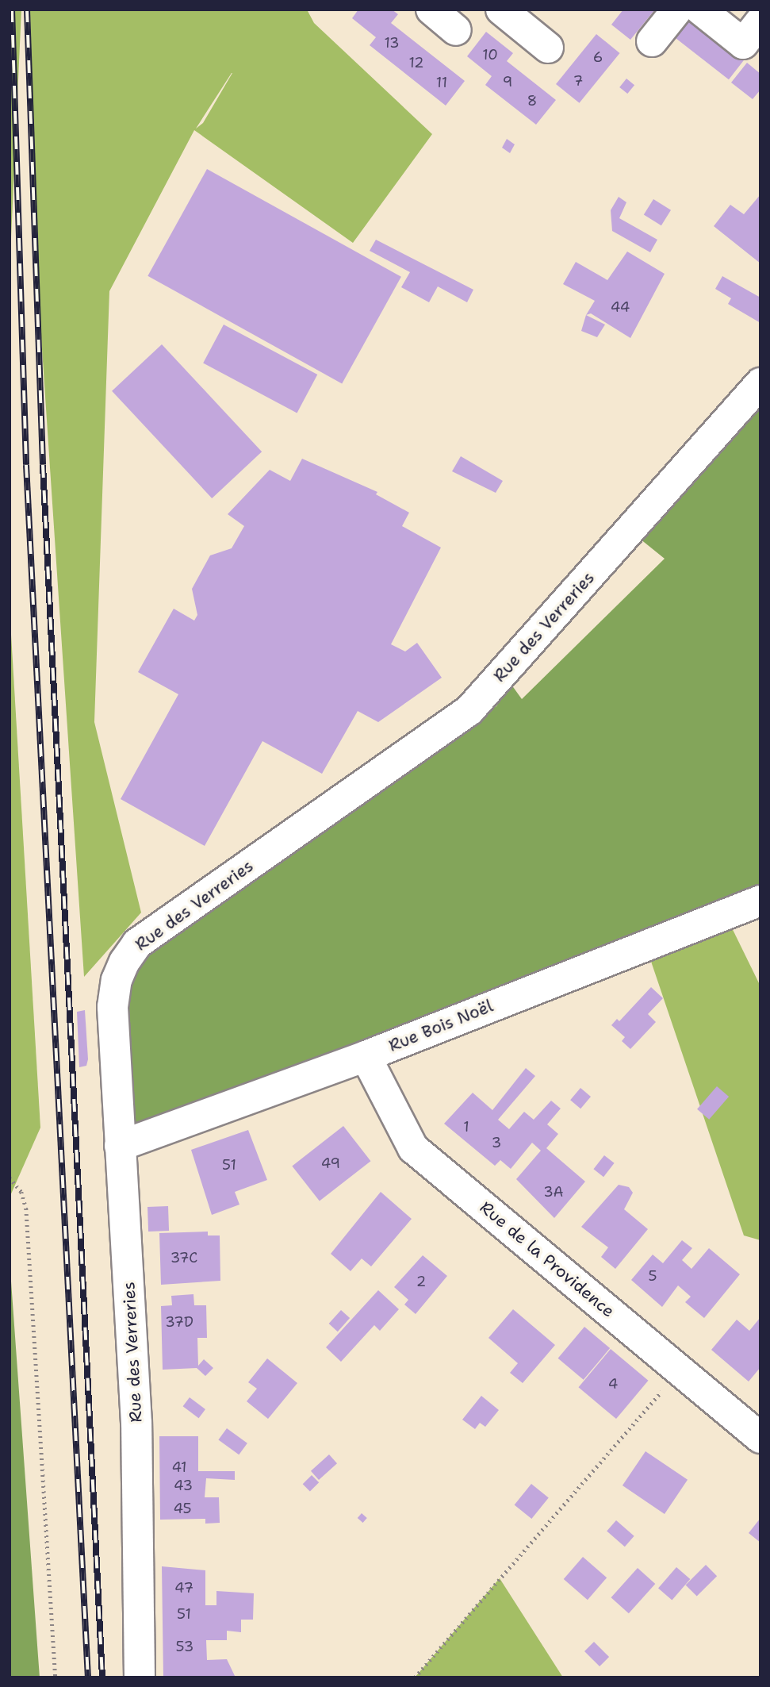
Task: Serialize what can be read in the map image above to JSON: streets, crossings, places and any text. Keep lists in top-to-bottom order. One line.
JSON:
{"streets":{"street":["Rue des Verreries","Rue Bois Noël","Rue de la Providence"]},"crossings":[["Rue des Verreries","Rue Bois Noël"],["Rue Bois Noël","Rue de la Providence"]],"house_numbers":["13","10","6","12","7","9","11","8","44","1","3","49","51","3A","37C","5","2","37D","4","41","43","45","47","51","53"]}
